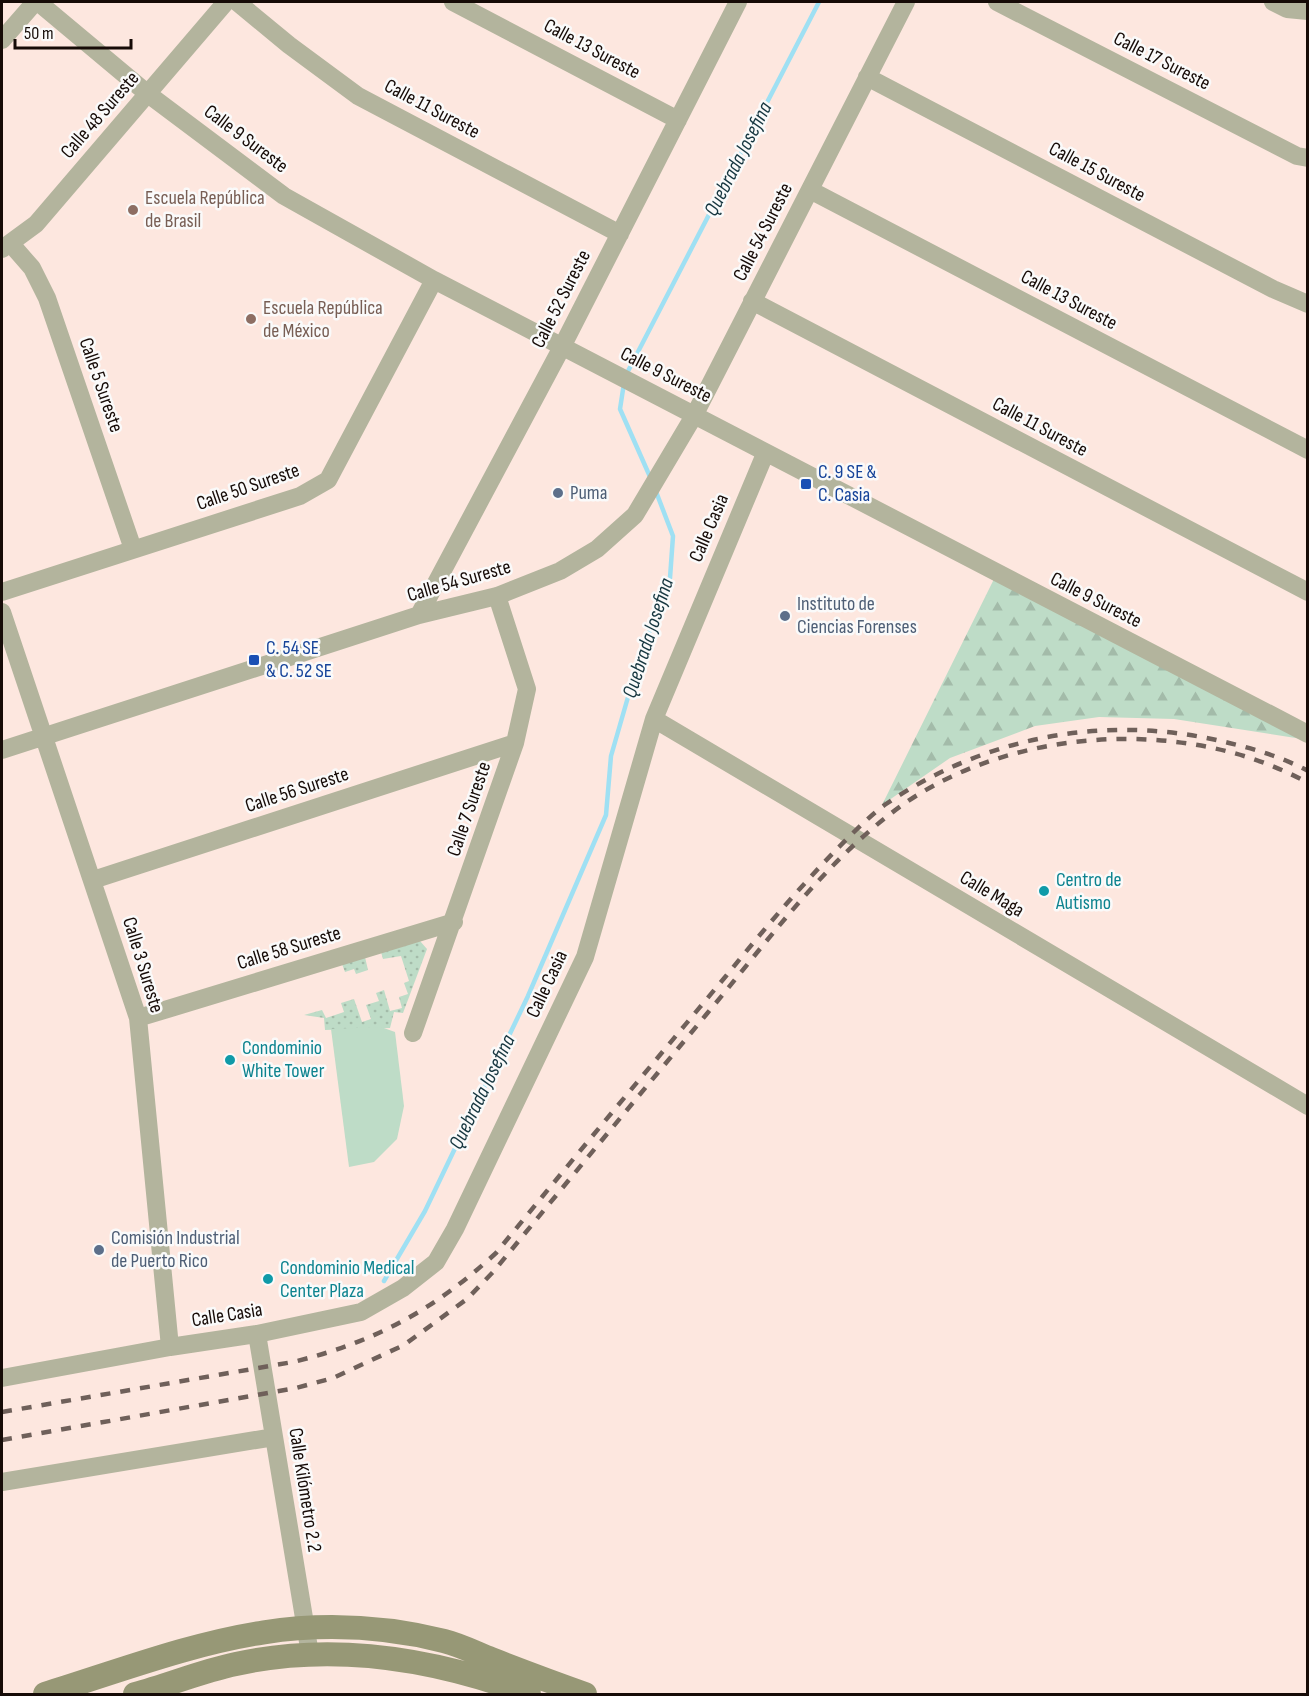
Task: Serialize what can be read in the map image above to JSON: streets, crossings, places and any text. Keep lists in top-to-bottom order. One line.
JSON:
{"streets":{"street":["Calle 13 Sureste","Calle 17 Sureste","Calle 11 Sureste","Calle 48 Sureste","Calle 9 Sureste","Calle 15 Sureste","Calle 54 Sureste","Calle 52 Sureste","Calle 5 Sureste","Calle 50 Sureste","Calle Casia","Calle 56 Sureste","Calle 7 Sureste","Calle Maga","Calle 58 Sureste","Calle 3 Sureste","Calle Kilómetro 2.2"]},"crossings":[["Calle 13 Sureste","Calle 54 Sureste"],["Calle 13 Sureste","Calle 52 Sureste"],["Calle 11 Sureste","Calle 54 Sureste"],["Calle 11 Sureste","Calle 52 Sureste"],["Calle 48 Sureste","Calle 9 Sureste"],["Calle 48 Sureste","Calle 5 Sureste"],["Calle 9 Sureste","Calle 54 Sureste"],["Calle 9 Sureste","Calle 52 Sureste"],["Calle 9 Sureste","Calle 50 Sureste"],["Calle 9 Sureste","Calle Casia"],["Calle 15 Sureste","Calle 54 Sureste"],["Calle 54 Sureste","Calle 52 Sureste"],["Calle 54 Sureste","Calle 7 Sureste"],["Calle 54 Sureste","Calle 3 Sureste"],["Calle 5 Sureste","Calle 50 Sureste"],["Calle Casia","Calle Maga"],["Calle Casia","Calle 3 Sureste"],["Calle Casia","Calle Kilómetro 2.2"],["Calle 56 Sureste","Calle 7 Sureste"],["Calle 56 Sureste","Calle 3 Sureste"],["Calle 7 Sureste","Calle 58 Sureste"],["Calle 58 Sureste","Calle 3 Sureste"]],"water":["Quebrada Josefina"],"places":{"other":["Escuela República de Brasil","Escuela República de México","Puma","Instituto de Ciencias Forenses","Centro de Autismo","Condominio White Tower","Comisión Industrial de Puerto Rico","Condominio Medical Center Plaza"],"transit":["C. 9 SE & C. Casia","C. 54 SE & C. 52 SE"]},"scale_bar":"50 m"}
